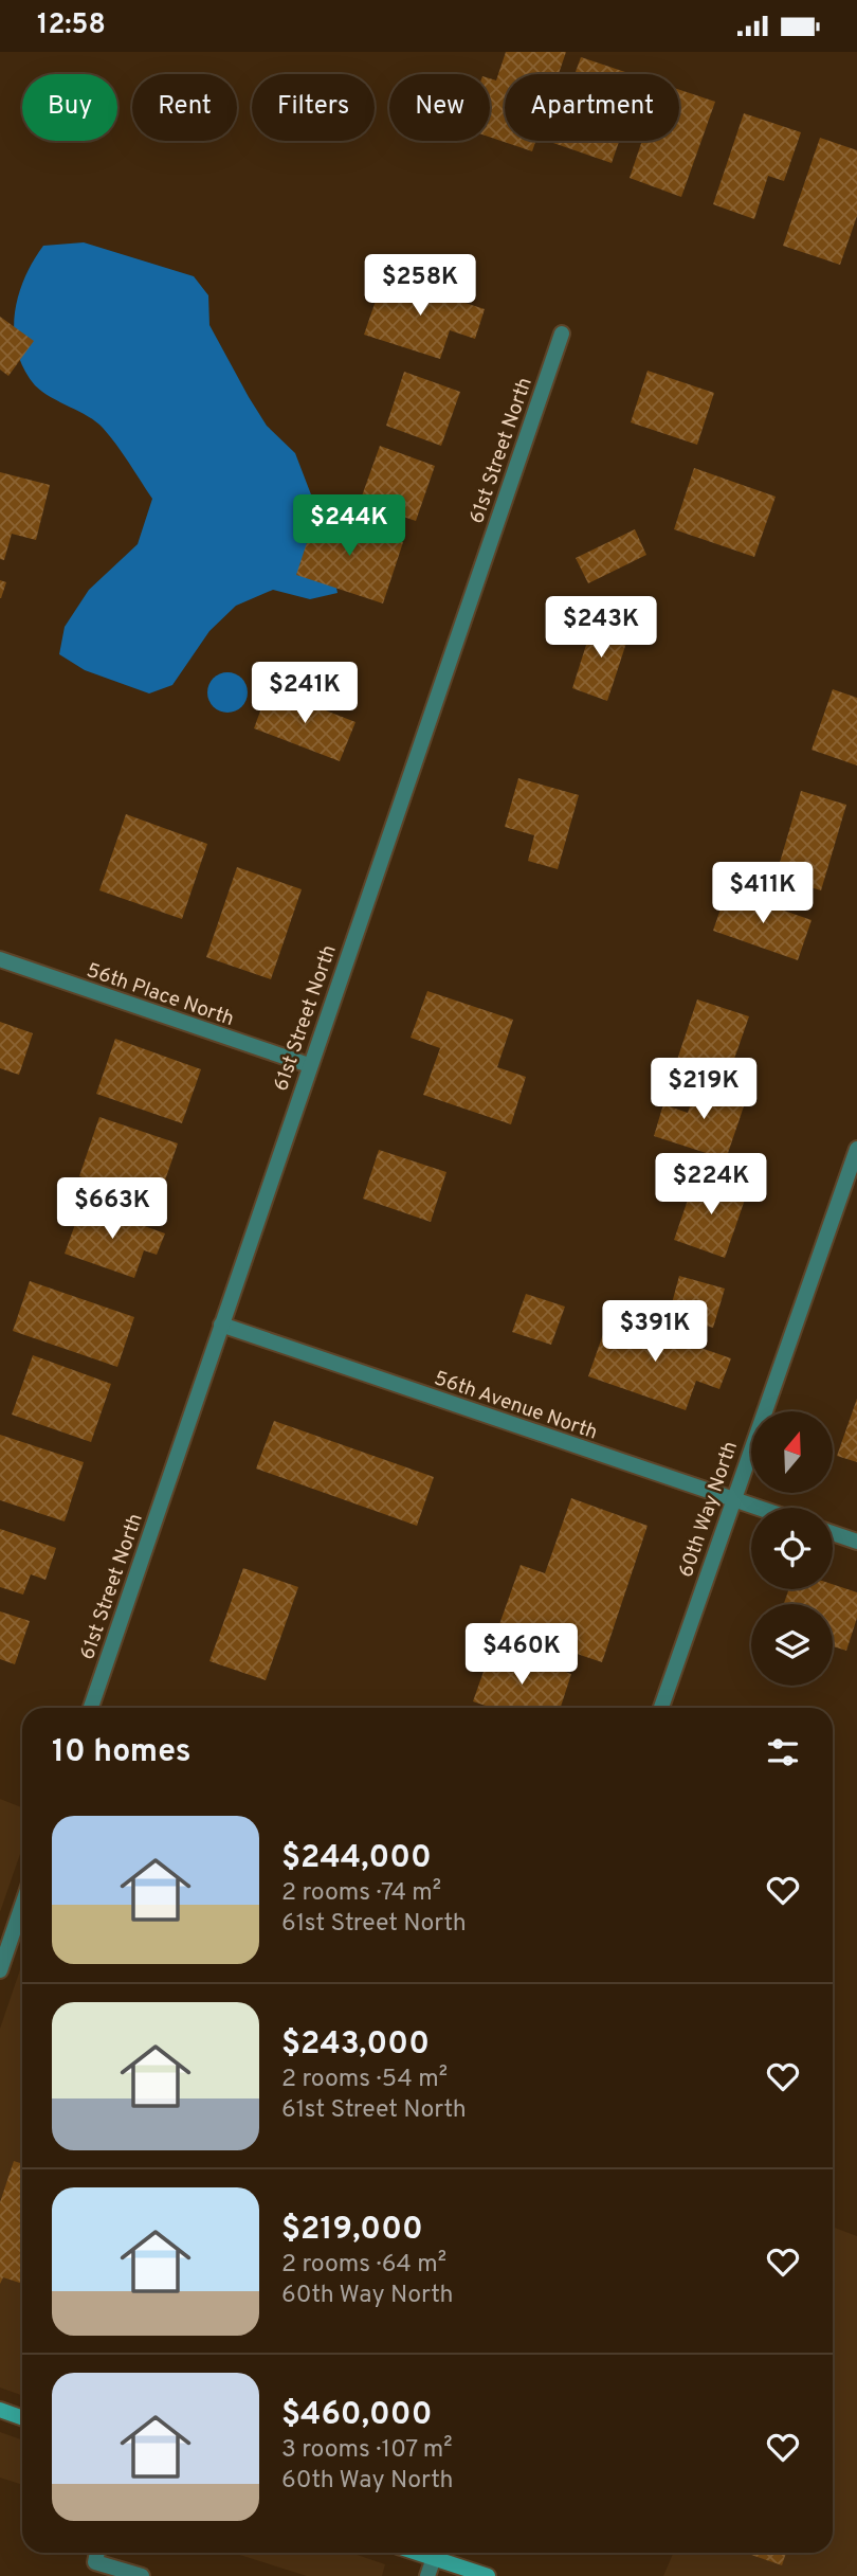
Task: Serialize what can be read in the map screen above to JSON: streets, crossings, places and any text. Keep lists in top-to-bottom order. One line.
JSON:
{"streets":{"street":["61st Street North","56th Place North","56th Avenue North","60th Way North"]},"crossings":[["61st Street North","56th Place North"],["61st Street North","56th Avenue North"],["56th Avenue North","60th Way North"]],"north":"top","page":{"status":"12:58","chip":["Buy","Rent","Filters","New","Apartment"],"price":["$258K","$244K","$243K","$241K","$411K","$219K","$224K","$663K","$391K","$460K"],"heading":"10 homes","list":[{"name":"$244,000","note":"2 rooms · 74 m² · 61st Street North"},{"name":"$243,000","note":"2 rooms · 54 m² · 61st Street North"},{"name":"$219,000","note":"2 rooms · 64 m² · 60th Way North"},{"name":"$460,000","note":"3 rooms · 107 m² · 60th Way North"}]}}
